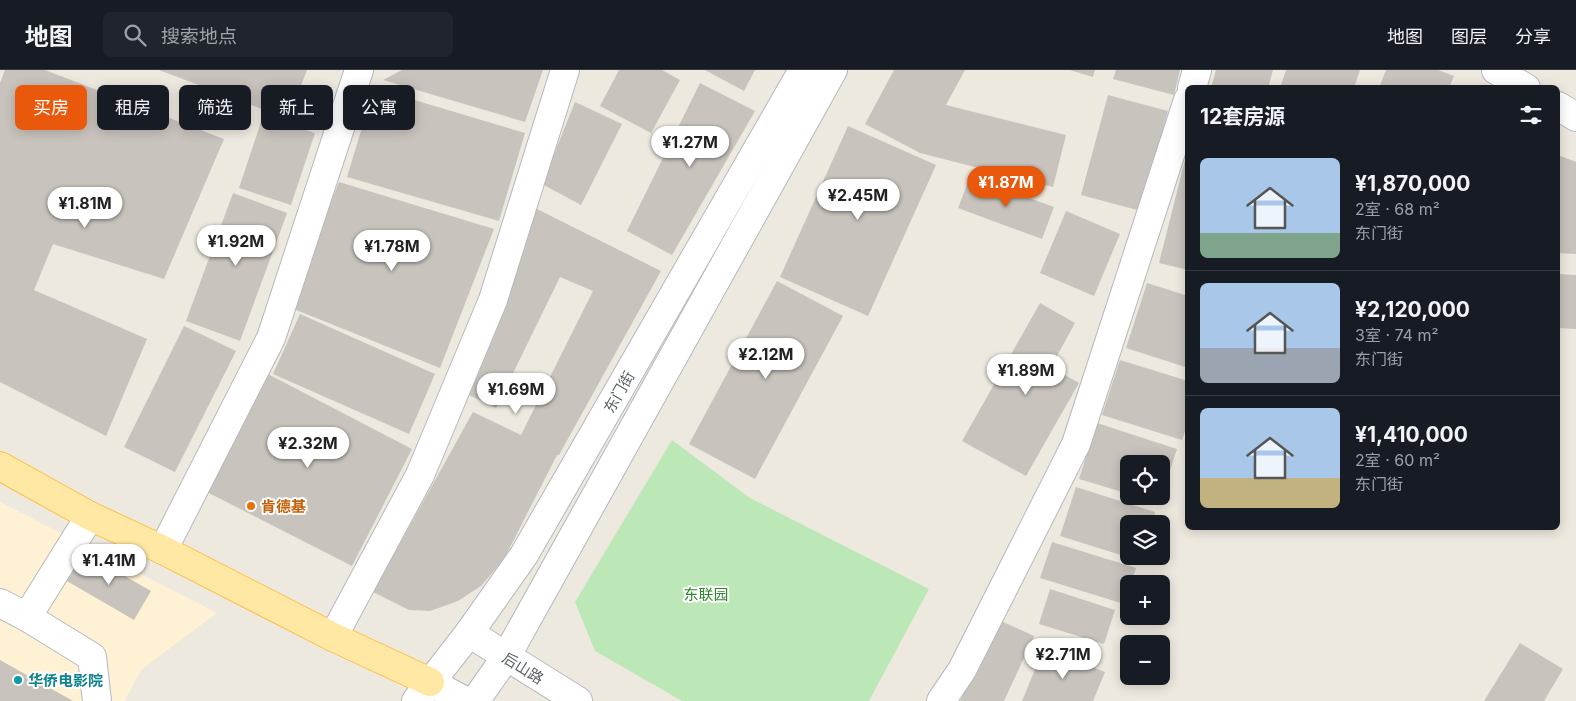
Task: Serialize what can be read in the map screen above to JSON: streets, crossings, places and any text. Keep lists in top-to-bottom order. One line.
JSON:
{"streets":{"street":["东门街","后山路"]},"crossings":[["东门街","后山路"]],"parks":["东联园"],"places":["肯德基","华侨电影院"],"page":{"header":"地图","search":"搜索地点","nav":["地图","图层","分享"],"chip":["买房","租房","筛选","新上","公寓"],"heading":"12套房源","price":["¥1.27M","¥1.87M","¥2.45M","¥1.81M","¥1.92M","¥1.78M","¥2.12M","¥1.89M","¥1.69M","¥2.32M","¥1.41M","¥2.71M"],"list":[{"name":"¥1,870,000","note":"2室 · 68 m² · 东门街"},{"name":"¥2,120,000","note":"3室 · 74 m² · 东门街"},{"name":"¥1,410,000","note":"2室 · 60 m² · 东门街"}],"map_buttons":["+","−"]}}
